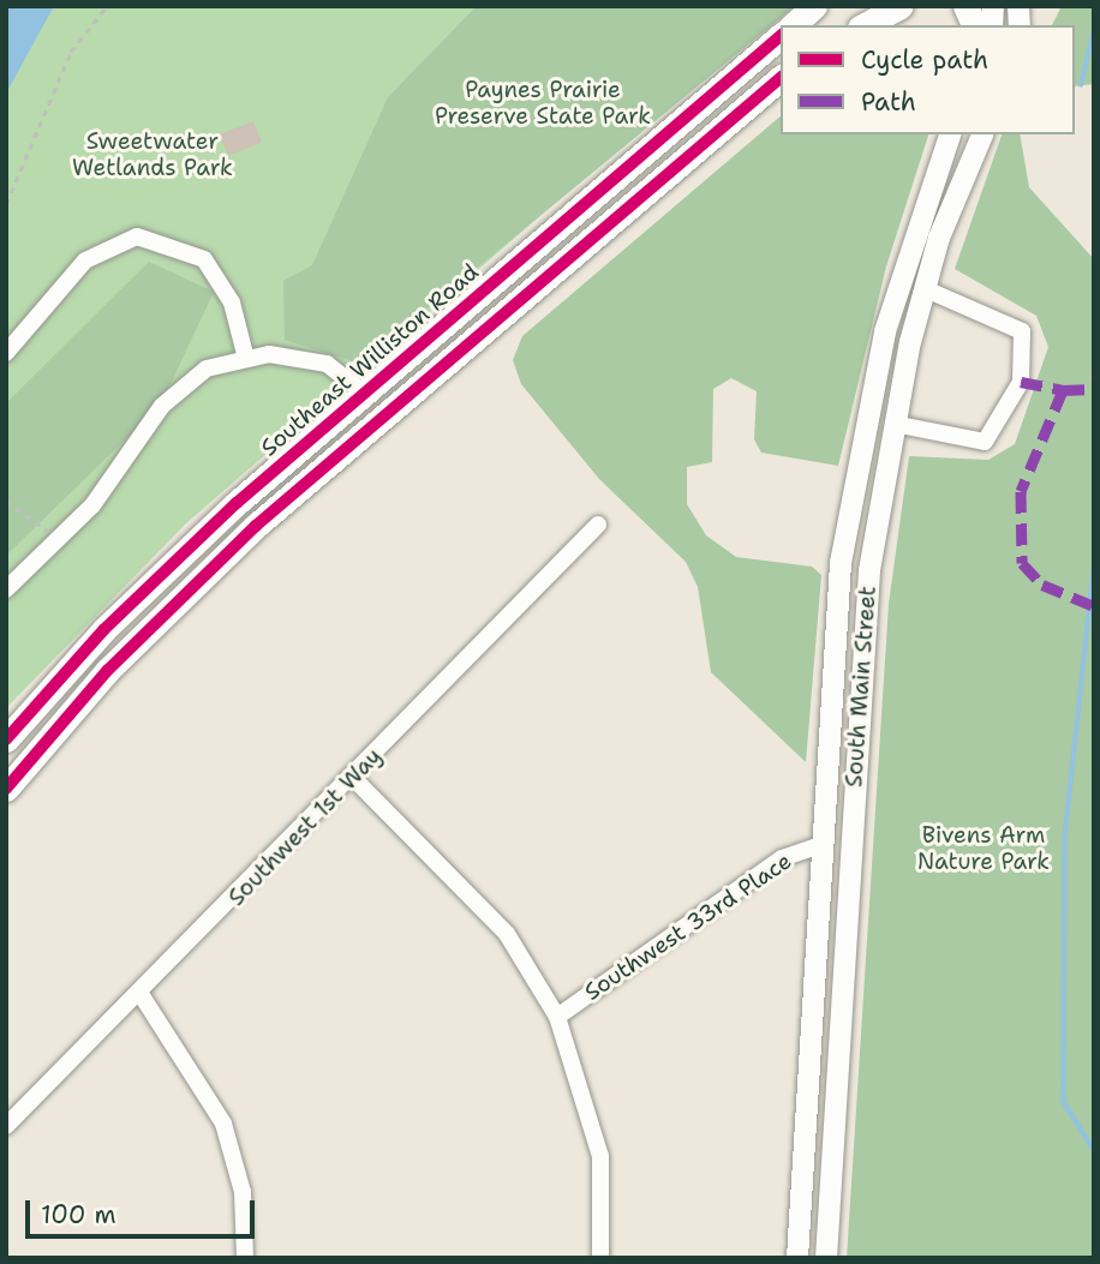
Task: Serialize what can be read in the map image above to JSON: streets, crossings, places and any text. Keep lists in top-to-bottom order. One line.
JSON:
{"streets":{"highway":["Southeast Williston Road"],"main road":["South Main Street"],"street":["Southwest 1st Way","Southwest 33rd Place"]},"crossings":[["South Main Street","Southwest 33rd Place"]],"parks":["Paynes Prairie Preserve State Park","Sweetwater Wetlands Park","Bivens Arm Nature Park"],"legend":["Cycle path","Path"],"scale_bar":"100 m"}
